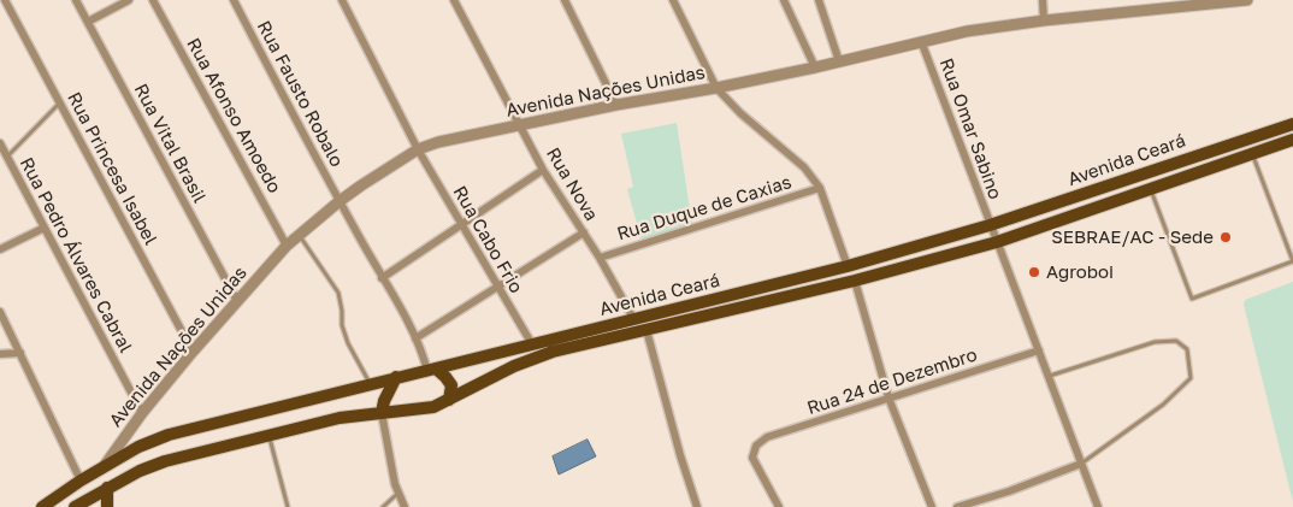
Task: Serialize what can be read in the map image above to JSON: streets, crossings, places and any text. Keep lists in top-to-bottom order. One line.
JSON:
{"streets":{"main road":["Avenida Ceará"],"street":["Avenida Nações Unidas","Rua Fausto Robalo","Rua Afonso Amoedo","Rua Omar Sabino","Rua Vital Brasil","Rua Princesa Isabel","Rua Nova","Rua Duque de Caxias","Rua Cabo Frio","Rua Pedro Álvares Cabral","Rua 24 de Dezembro"]},"crossings":[["Avenida Nações Unidas","Rua Fausto Robalo"],["Avenida Nações Unidas","Rua Afonso Amoedo"],["Avenida Nações Unidas","Rua Omar Sabino"],["Avenida Nações Unidas","Rua Vital Brasil"],["Avenida Nações Unidas","Avenida Ceará"],["Avenida Nações Unidas","Rua Princesa Isabel"],["Avenida Nações Unidas","Rua Nova"],["Avenida Nações Unidas","Rua Cabo Frio"],["Avenida Nações Unidas","Rua Pedro Álvares Cabral"],["Rua Fausto Robalo","Avenida Ceará"],["Rua Omar Sabino","Avenida Ceará"],["Rua Omar Sabino","Rua 24 de Dezembro"],["Avenida Ceará","Rua Nova"],["Avenida Ceará","Rua Cabo Frio"],["Rua Nova","Rua Duque de Caxias"]],"places":["SEBRAE/AC - Sede","Agroboi"]}
